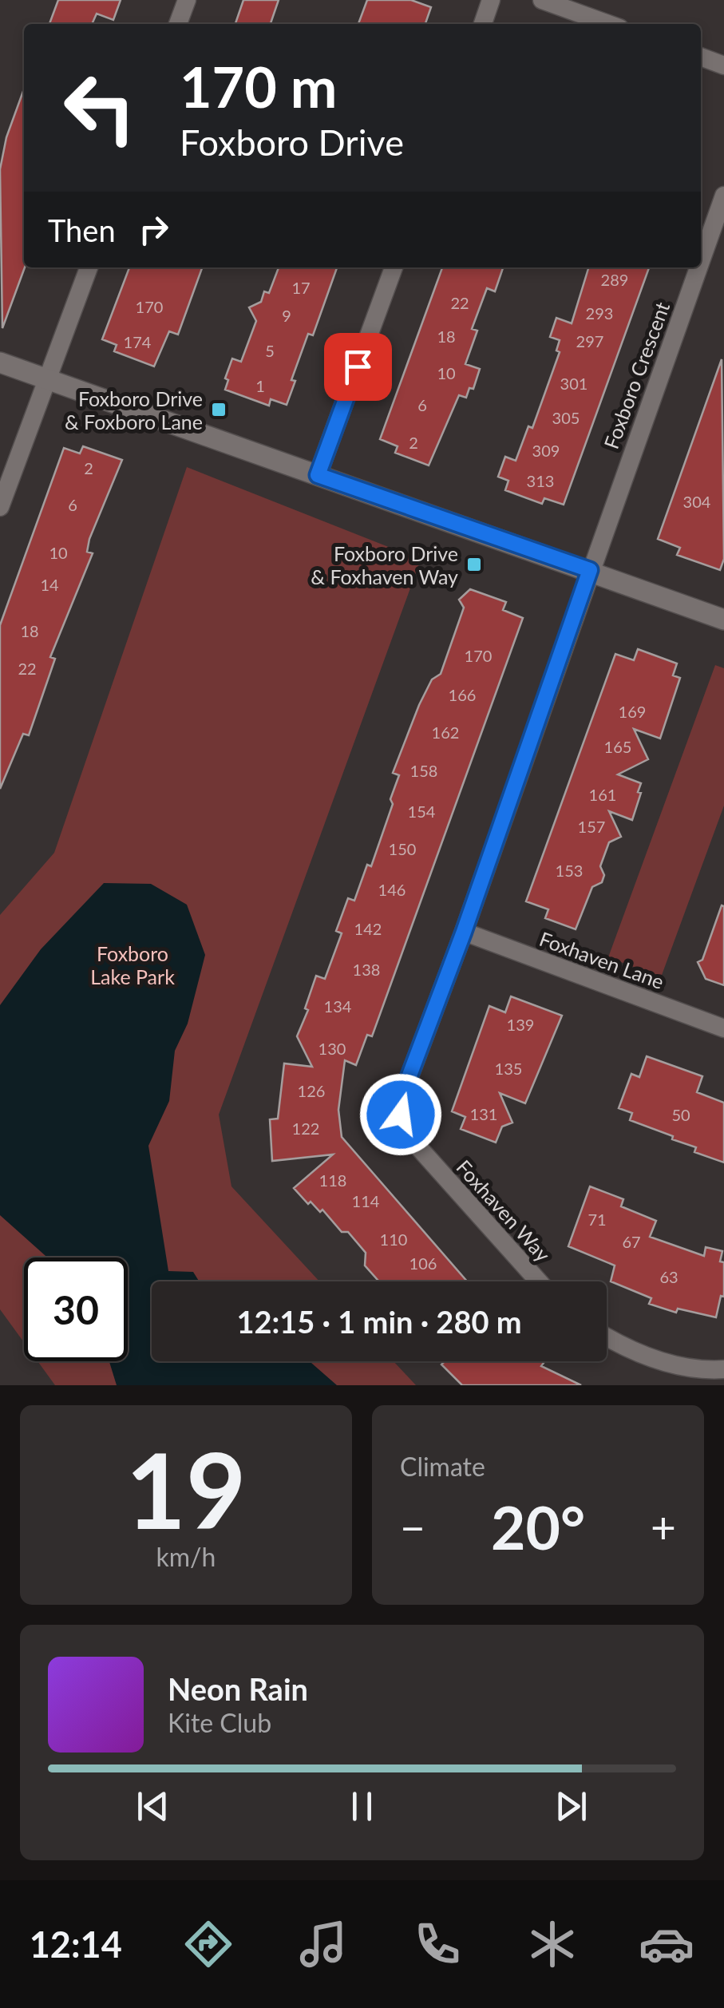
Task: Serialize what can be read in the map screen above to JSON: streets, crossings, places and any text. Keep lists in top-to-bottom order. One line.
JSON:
{"streets":{"street":["Foxboro Crescent","Foxhaven Lane","Foxhaven Way"]},"crossings":[["Foxboro Crescent","Foxhaven Way"],["Foxhaven Lane","Foxhaven Way"]],"parks":["Foxboro Lake Park"],"places":{"transit":["Foxboro Drive & Foxboro Lane","Foxboro Drive & Foxhaven Way"]},"house_numbers":["289","17","22","170","293","9","18","297","174","5","10","301","1","6","305","2","309","2","313","304","6","10","14","18","170","22","166","169","162","165","158","161","154","157","150","153","146","142","138","134","139","130","135","126","131","50","122","118","114","71","110","67","106","63"],"page":{"turn":["170 m","Foxboro Drive"],"then":"Then","limit":"30","trip":"12:15 · 1 min · 280 m","tile":[["19","km/h"],"Climate"],"heat":["−","20°","+"],"song":["Neon Rain","Kite Club"],"tabs":"12:14"}}
